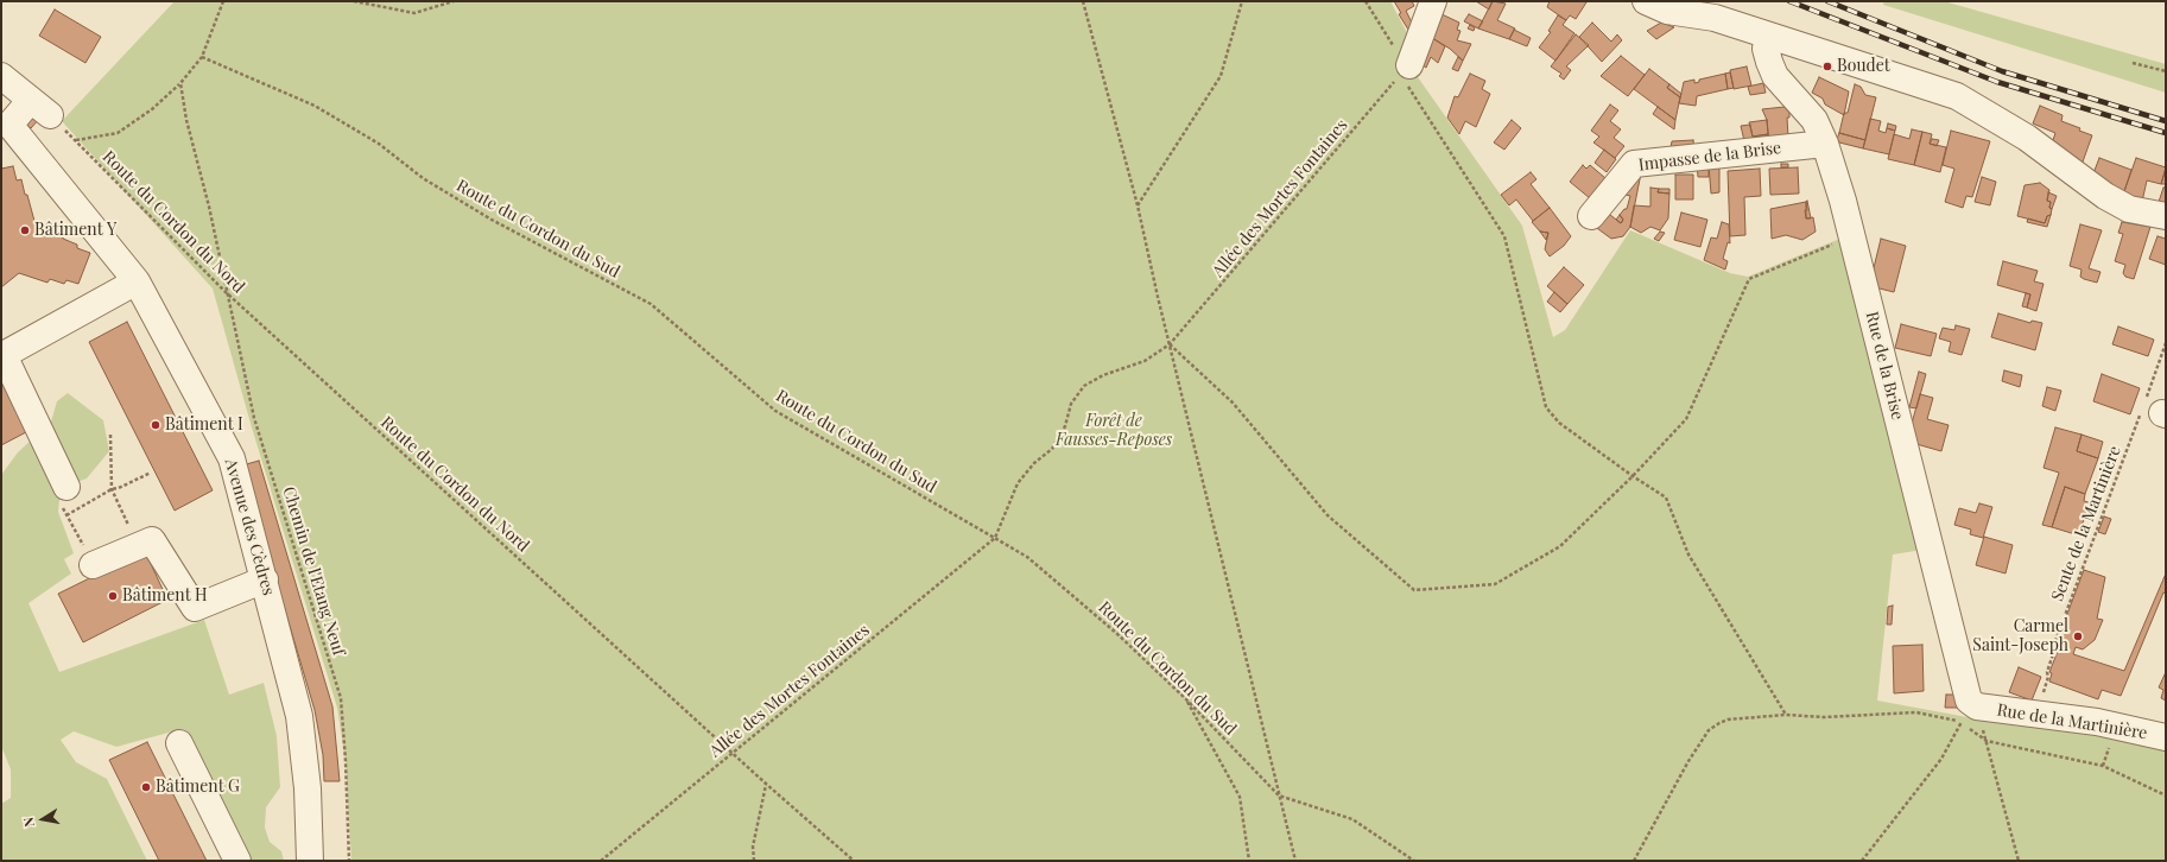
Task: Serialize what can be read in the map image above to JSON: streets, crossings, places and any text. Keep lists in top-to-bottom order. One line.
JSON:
{"streets":{"street":["Impasse de la Brise","Rue de la Brise","Avenue des Cèdres","Rue de la Martinière"],"path":["Allée des Mortes Fontaines","Route du Cordon du Nord","Route du Cordon du Sud","Sente de la Martinière","Chemin de l'Etang Neuf"]},"crossings":[["Impasse de la Brise","Rue de la Brise"],["Allée des Mortes Fontaines","Route du Cordon du Nord"],["Allée des Mortes Fontaines","Route du Cordon du Sud"],["Route du Cordon du Nord","Avenue des Cèdres"],["Route du Cordon du Nord","Chemin de l'Etang Neuf"],["Rue de la Brise","Rue de la Martinière"],["Sente de la Martinière","Rue de la Martinière"]],"parks":["Forêt de Fausses-Reposes"],"places":["Boudet","Bâtiment Y","Bâtiment I","Bâtiment H","Carmel Saint-Joseph","Bâtiment G"],"north":"left"}
